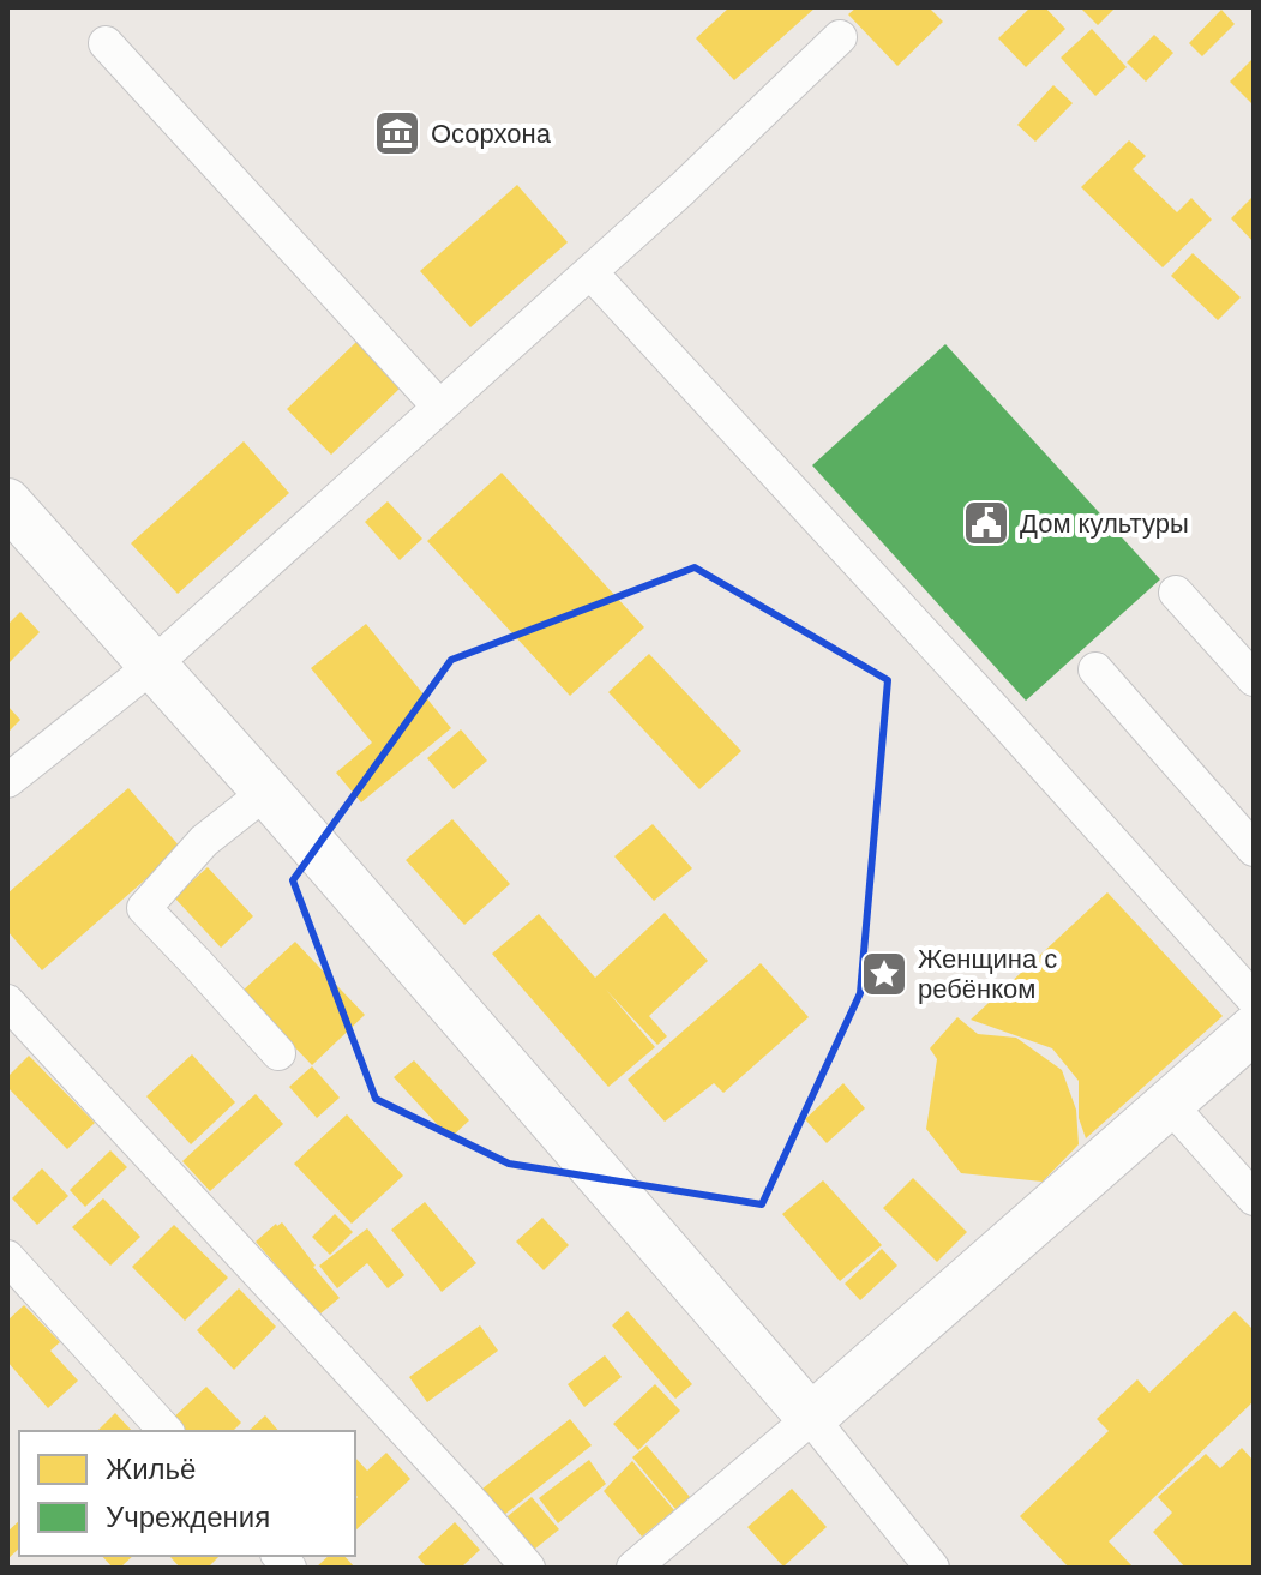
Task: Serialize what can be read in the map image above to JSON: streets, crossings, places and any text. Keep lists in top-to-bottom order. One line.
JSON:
{"places":{"museum":["Осорхона"],"public building":["Дом культуры"],"place":["Женщина с ребёнком"]},"legend":["Жильё","Учреждения"]}
